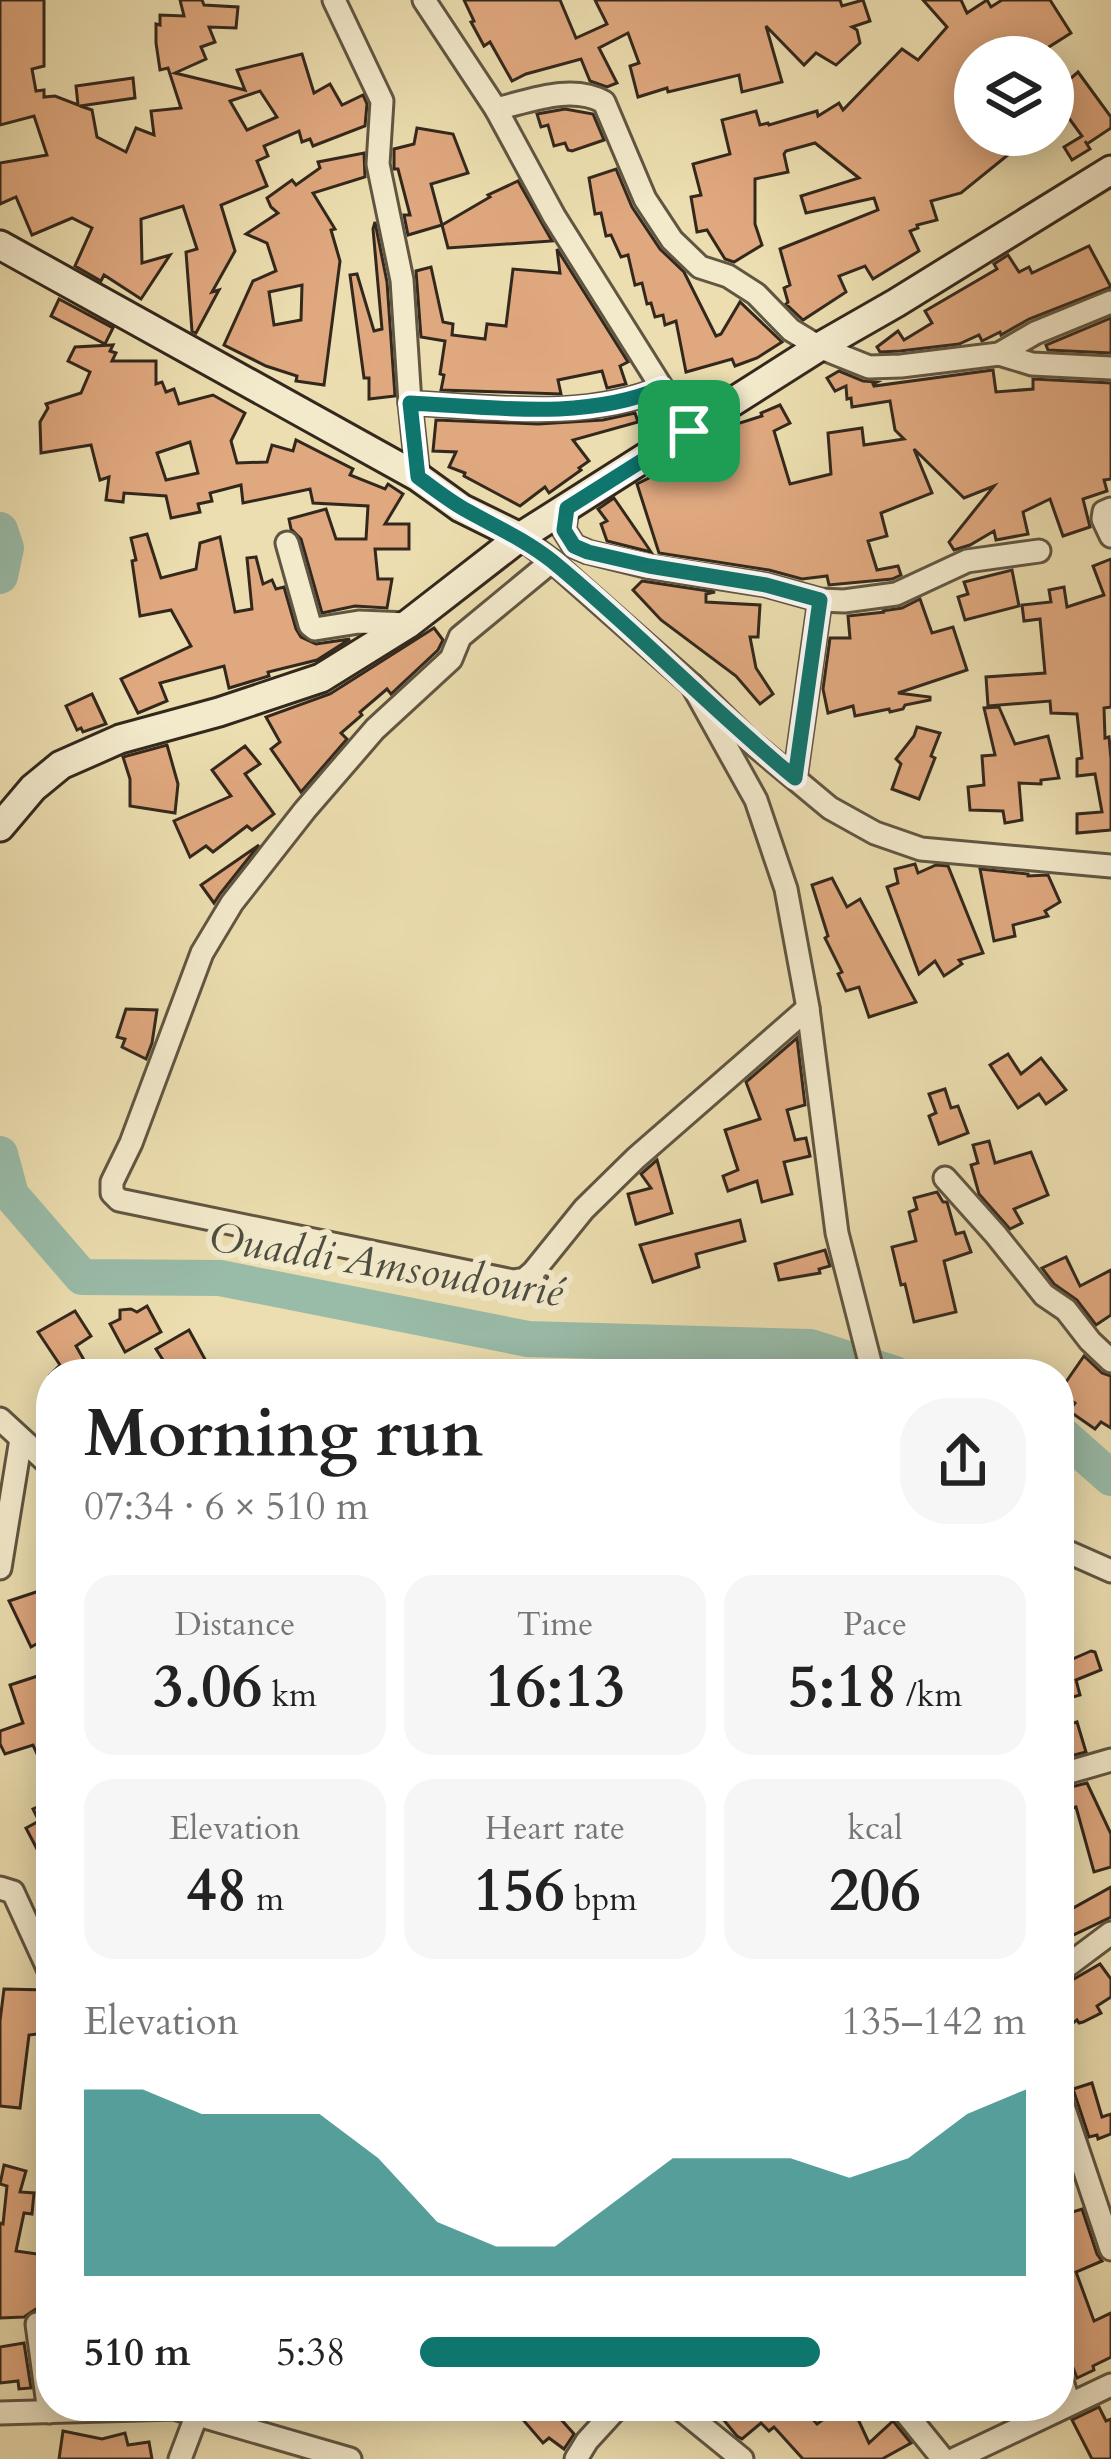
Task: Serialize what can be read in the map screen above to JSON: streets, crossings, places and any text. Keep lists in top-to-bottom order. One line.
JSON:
{"water":["Ouaddi Amsoudourié"],"page":{"heading":["Morning run","07:34 · 6 × 510 m"],"stats":[["Distance","3.06 km"],["Time","16:13"],["Pace","5:18 /km"],["Elevation","48 m"],["Heart rate","156 bpm"],["kcal","206"]],"chart":["Elevation","135–142 m"],"list":[{"name":"510 m","note":"5:38"}]}}
